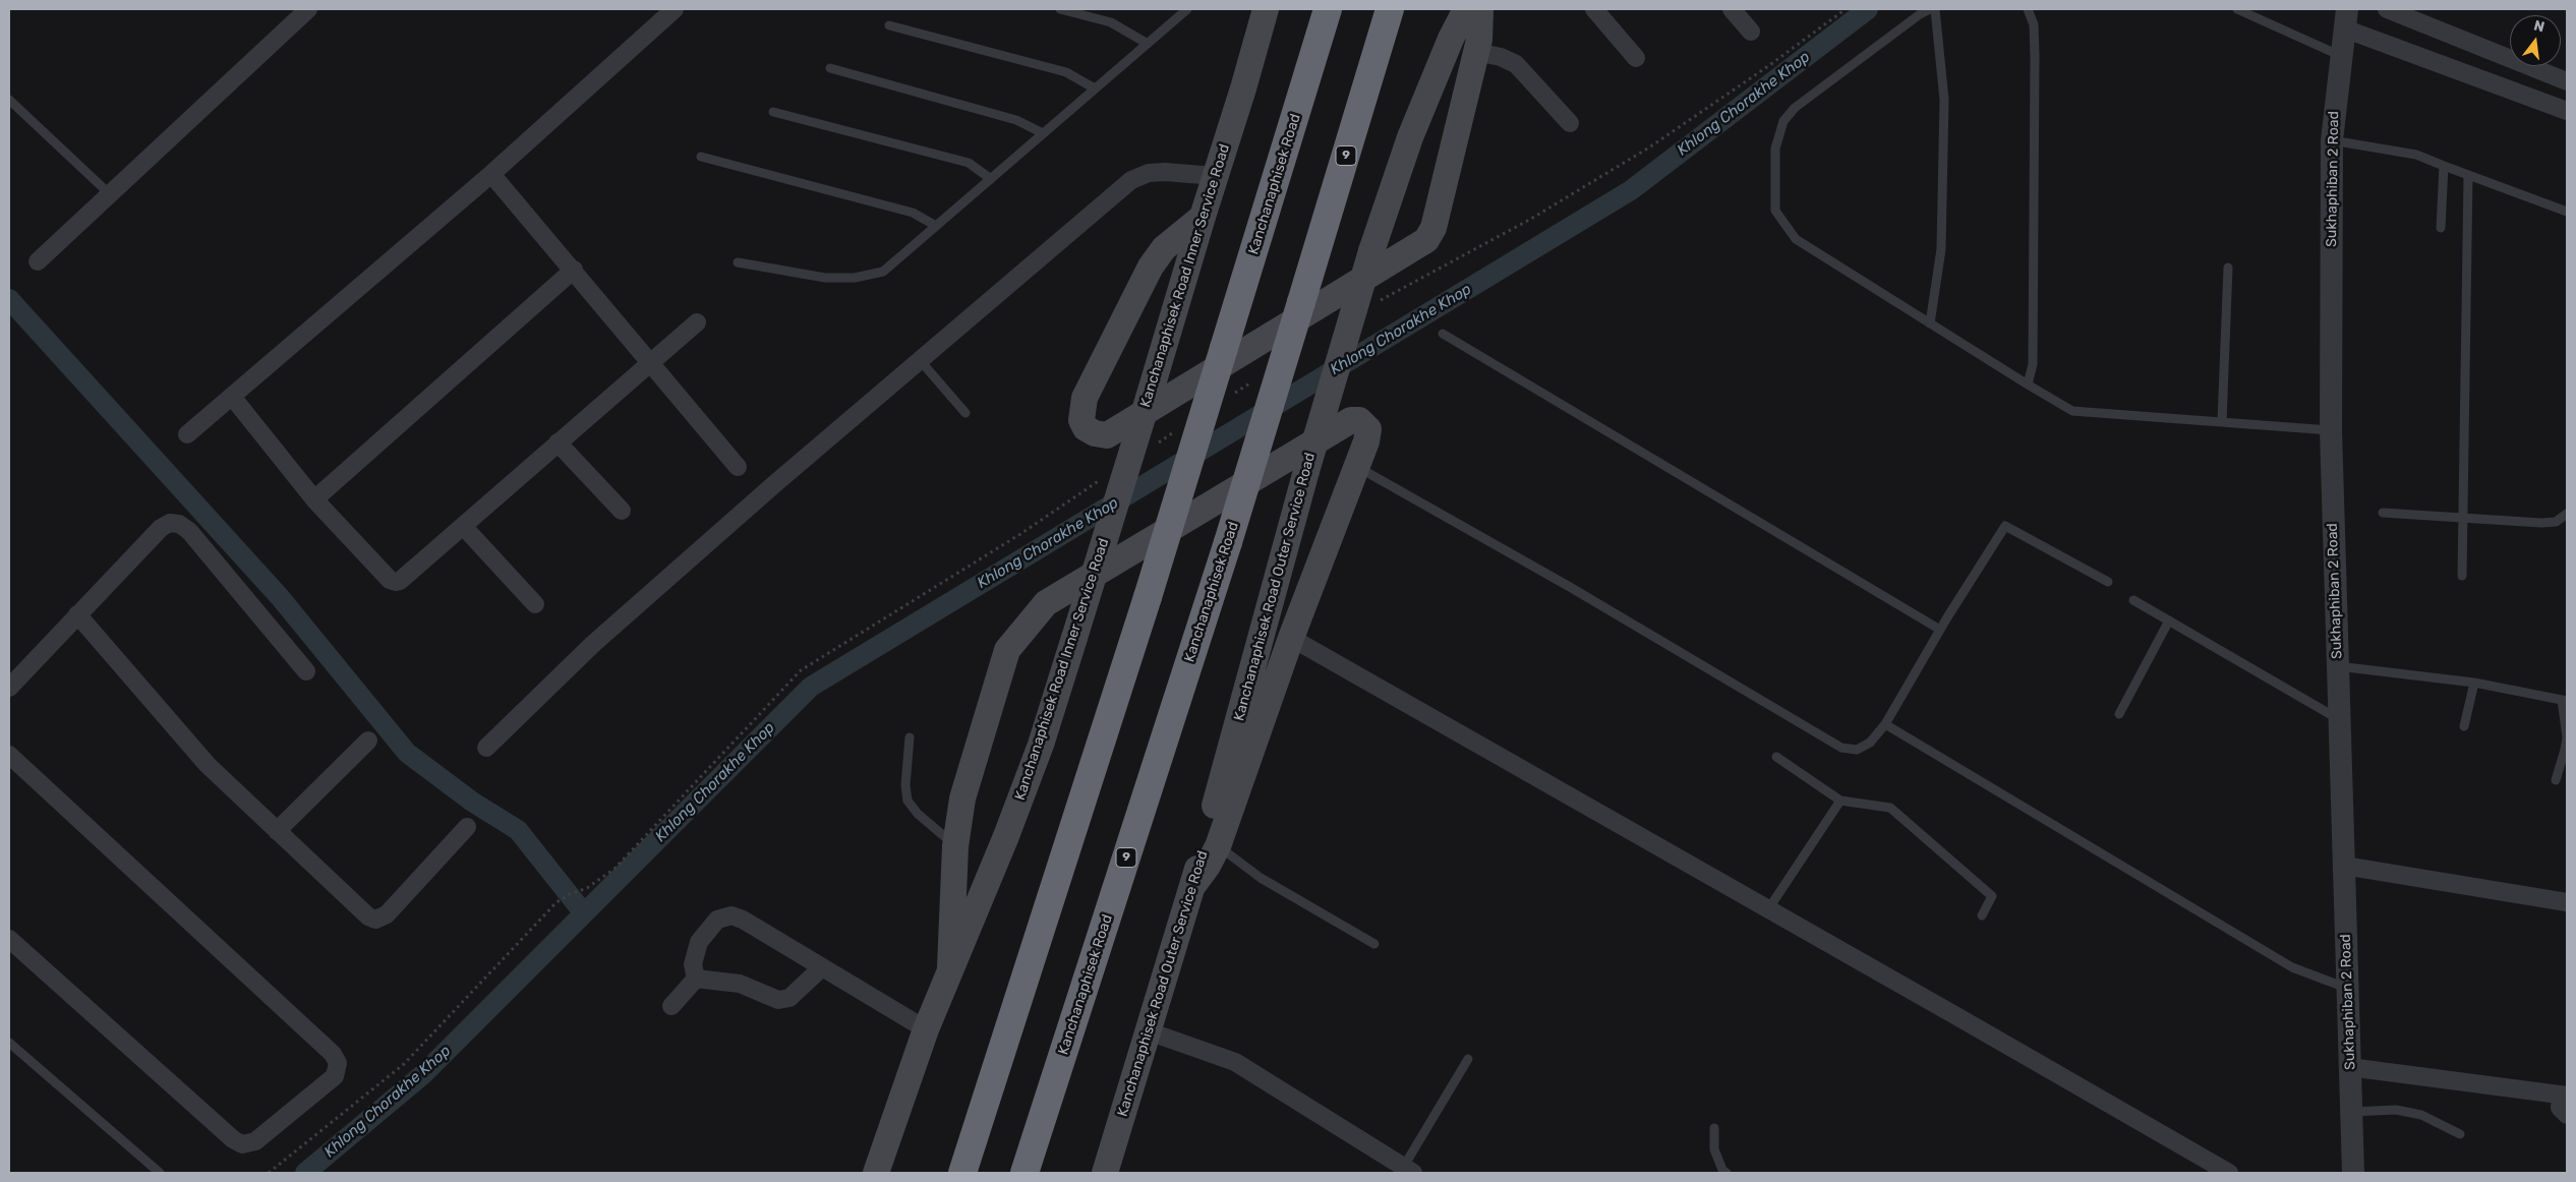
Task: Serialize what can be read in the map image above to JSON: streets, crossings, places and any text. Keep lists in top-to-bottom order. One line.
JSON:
{"streets":{"highway":["9","Kanchanaphisek Road"],"main road":["Kanchanaphisek Road Inner Service Road","Kanchanaphisek Road Outer Service Road"],"street":["Sukhaphiban 2 Road"]},"water":["Khlong Chorakhe Khop"],"north":"top"}
